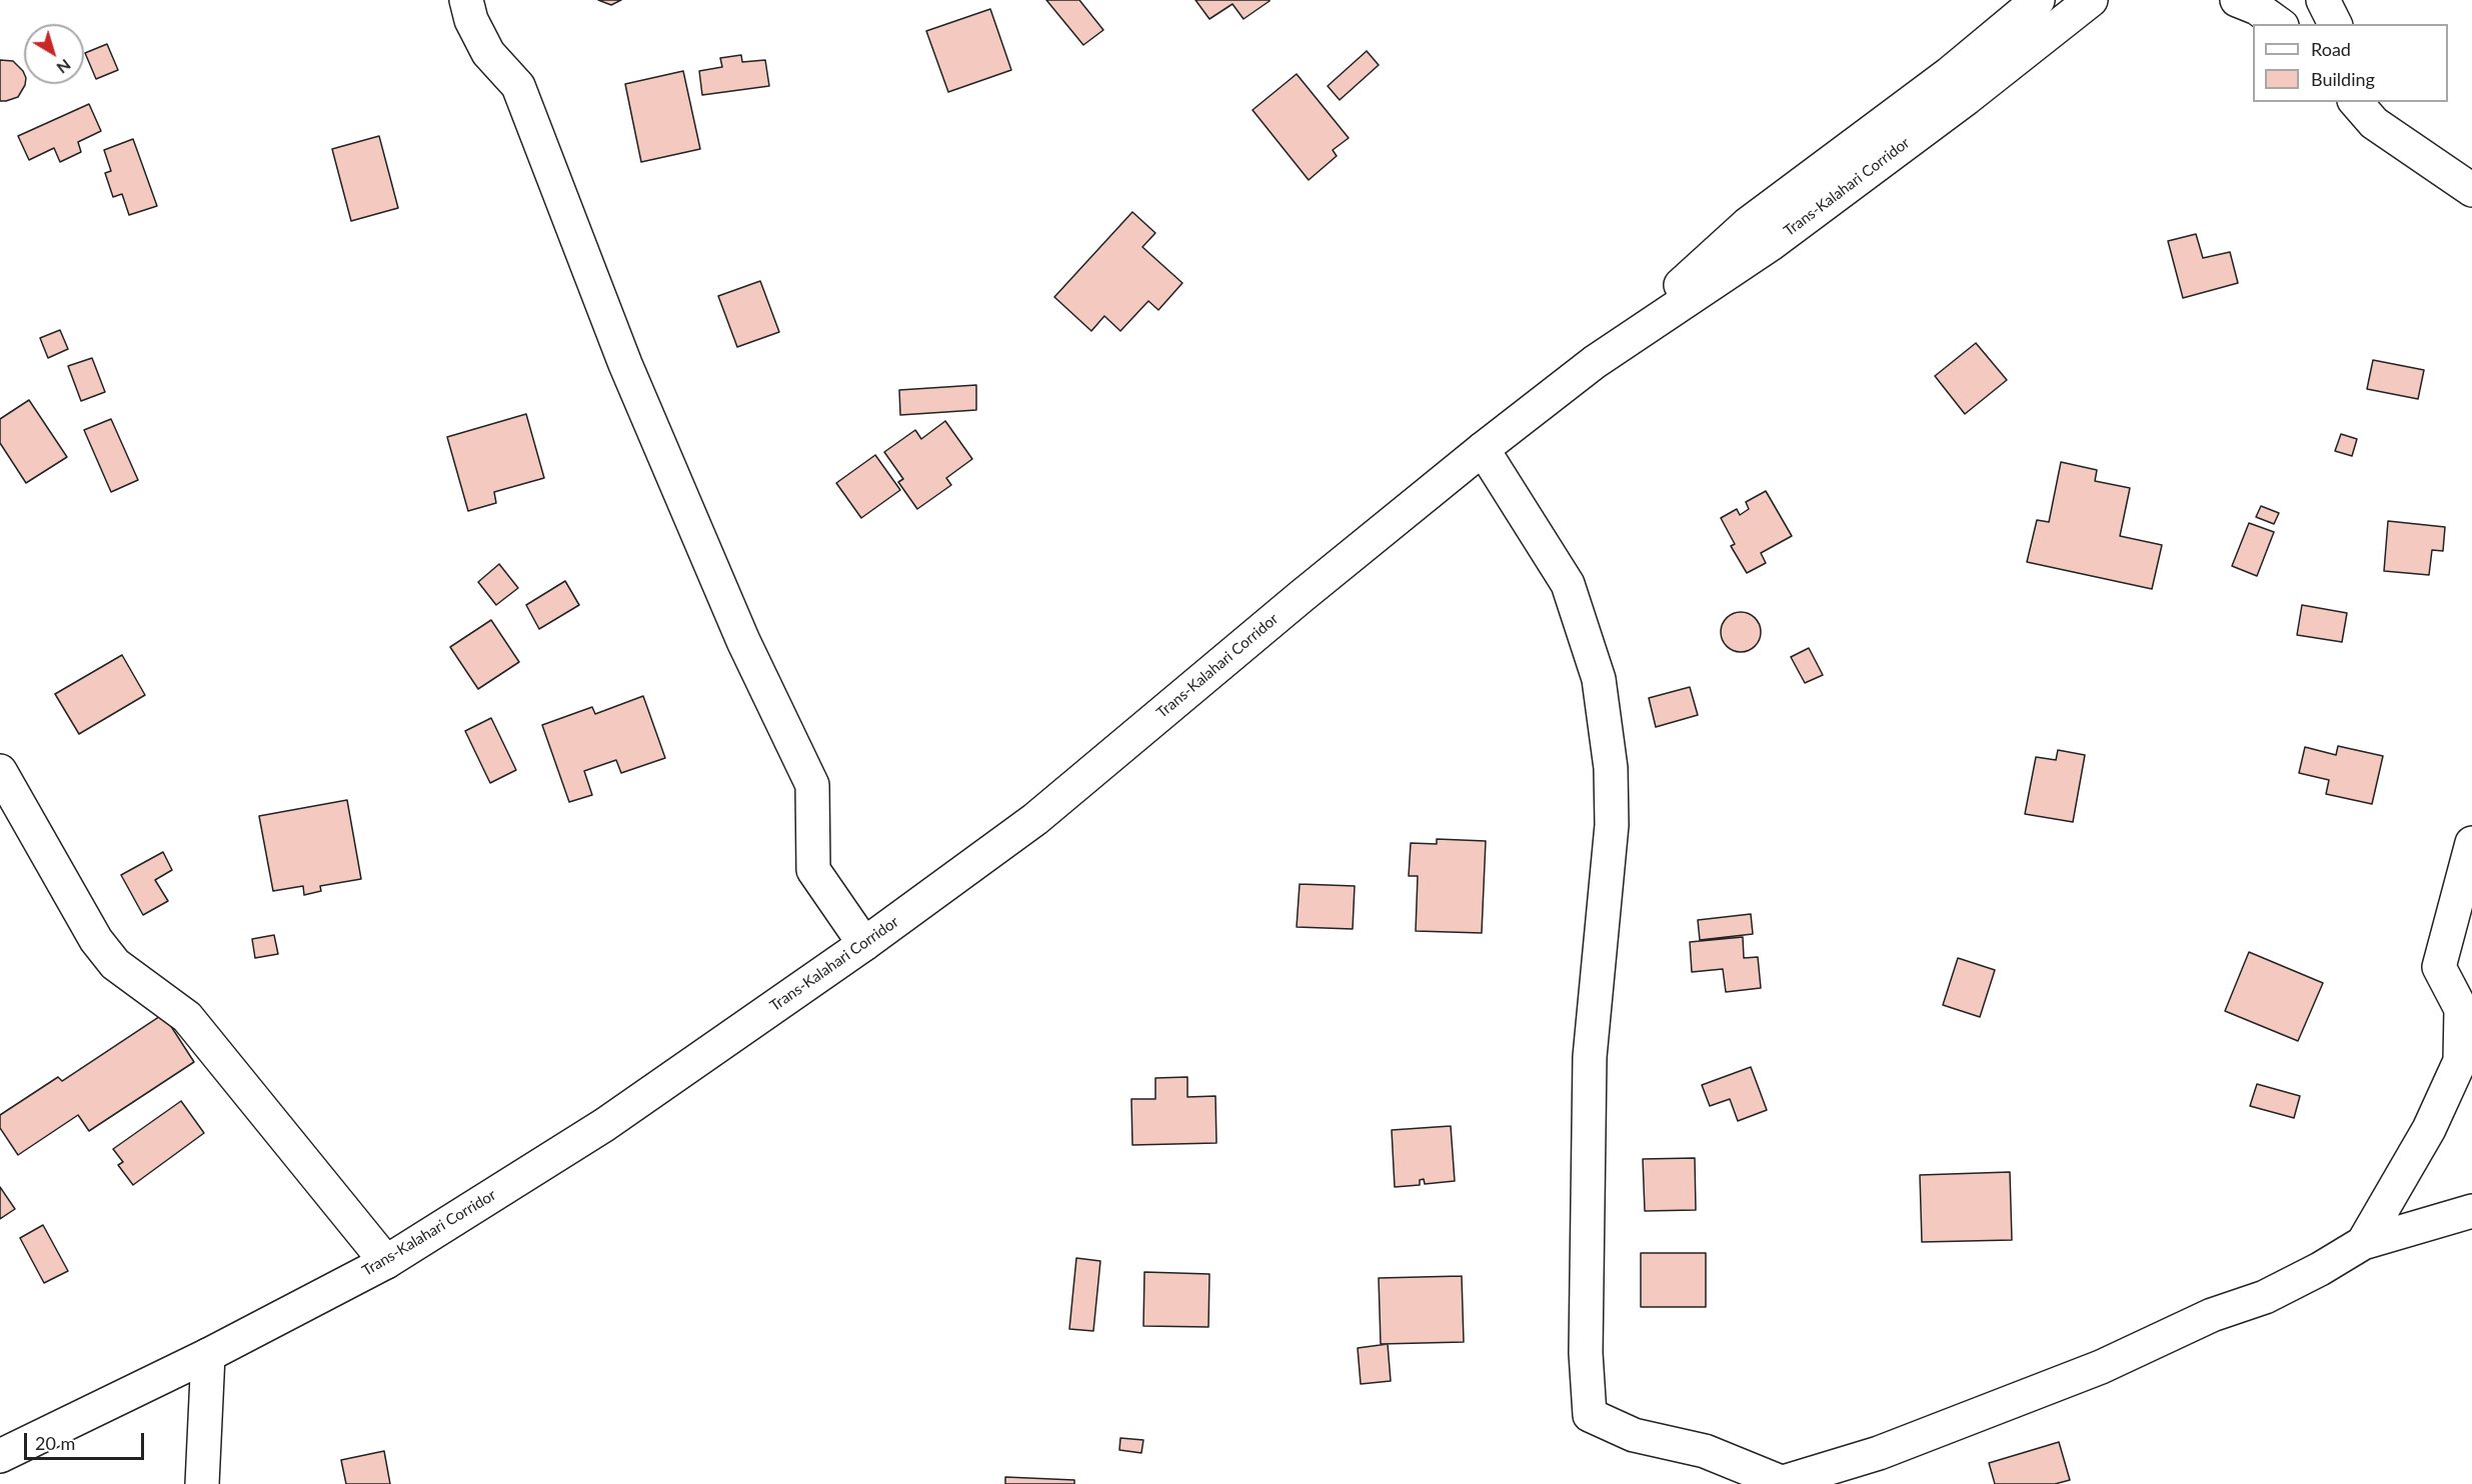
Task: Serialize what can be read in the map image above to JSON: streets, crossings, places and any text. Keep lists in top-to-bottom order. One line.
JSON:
{"streets":{"main road":["Trans-Kalahari Corridor"]},"legend":["Road","Building"],"scale_bar":"20 m","north":"bottom right"}
